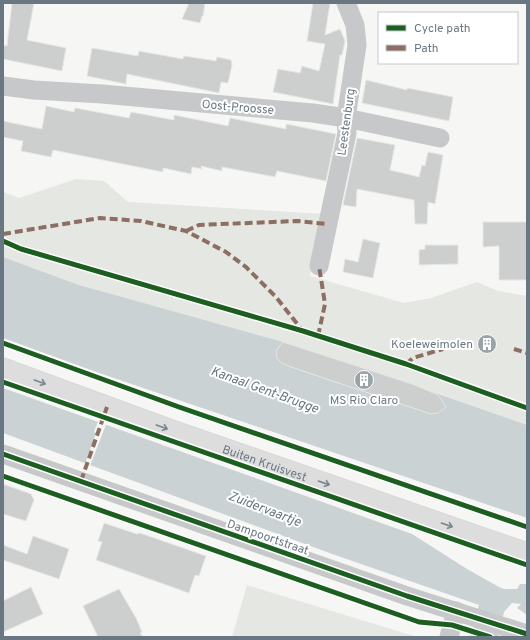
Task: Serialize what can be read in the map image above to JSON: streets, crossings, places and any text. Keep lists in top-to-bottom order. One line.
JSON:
{"streets":{"main road":["Buiten Kruisvest"],"street":["Oost-Proosse","Leestenburg","Dampoortstraat"]},"crossings":[["Oost-Proosse","Leestenburg"]],"water":["Kanaal Gent-Brugge","Zuidervaartje"],"places":{"building":["Koeleweimolen","MS Rio Claro"]},"legend":["Cycle path","Path"]}
